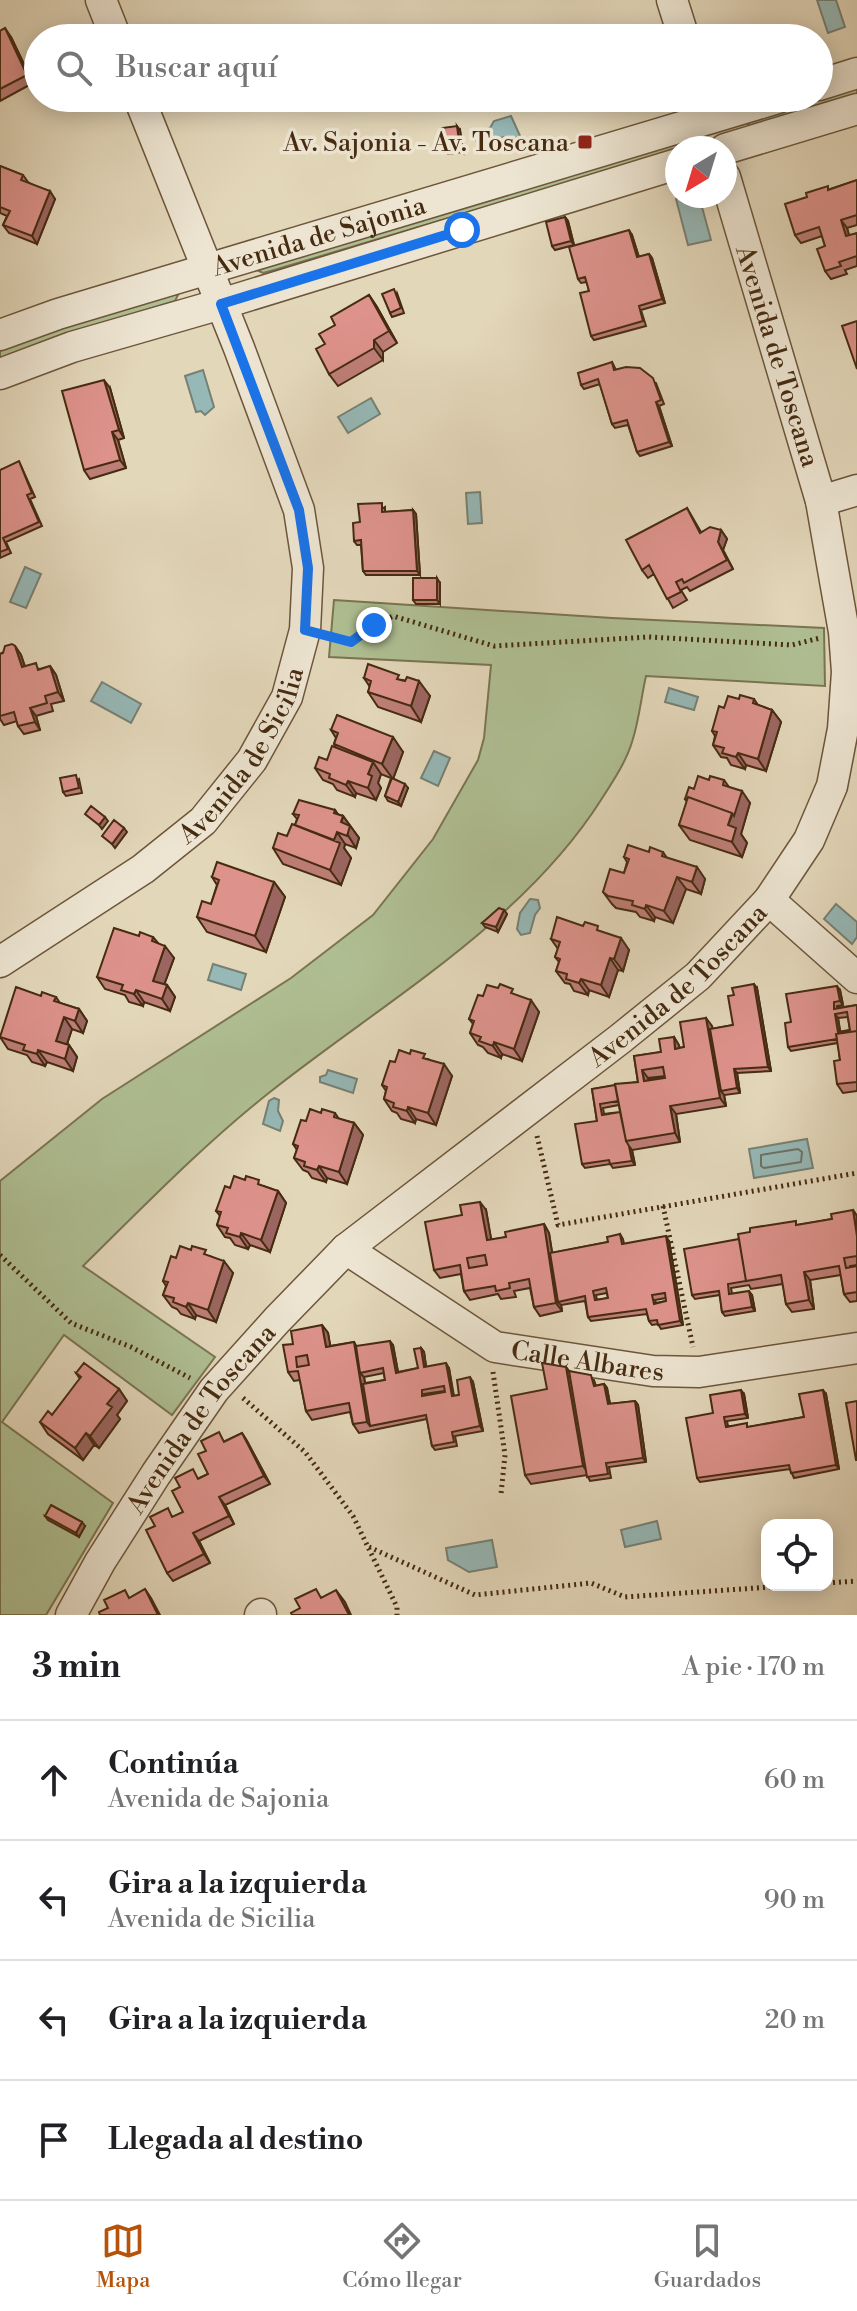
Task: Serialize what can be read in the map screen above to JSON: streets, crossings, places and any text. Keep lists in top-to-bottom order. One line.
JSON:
{"streets":{"street":["Avenida de Sajonia","Avenida de Toscana","Avenida de Sicilia","Calle Albares"]},"crossings":[["Avenida de Sajonia","Avenida de Sicilia"],["Avenida de Toscana","Calle Albares"]],"places":{"transit":["Av. Sajonia - Av. Toscana"]},"north":"bottom left","page":{"search":"Buscar aquí","heading":["3 min","A pie · 170 m"],"list":[["Continúa","Avenida de Sajonia","60 m"],["Gira a la izquierda","Avenida de Sicilia","90 m"],["Gira a la izquierda","20 m"],"Llegada al destino"],"nav":["Mapa","Cómo llegar","Guardados"]}}
